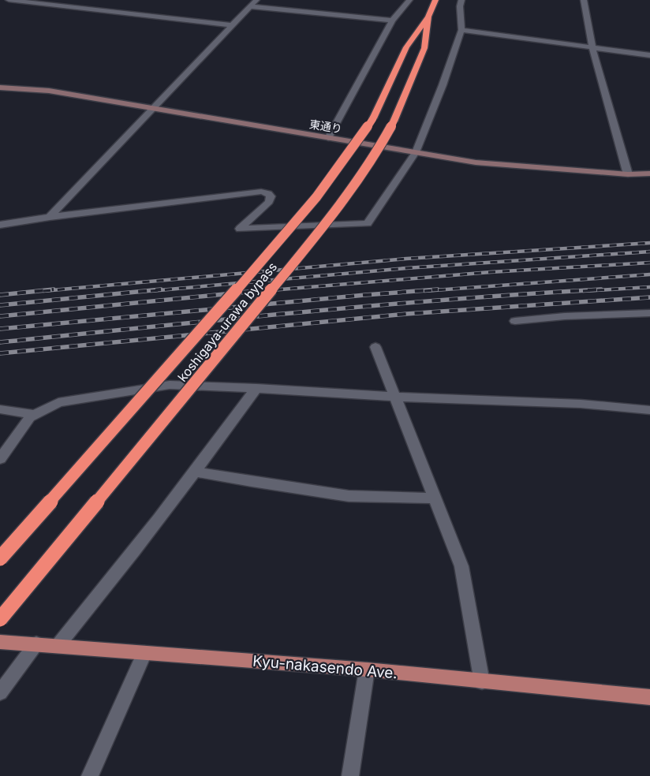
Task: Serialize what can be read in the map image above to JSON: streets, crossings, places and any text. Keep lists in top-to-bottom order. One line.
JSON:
{"streets":{"highway":["koshigaya-urawa bypass"],"main road":["Kyu-nakasendo Ave."],"street":["東通り"]}}
